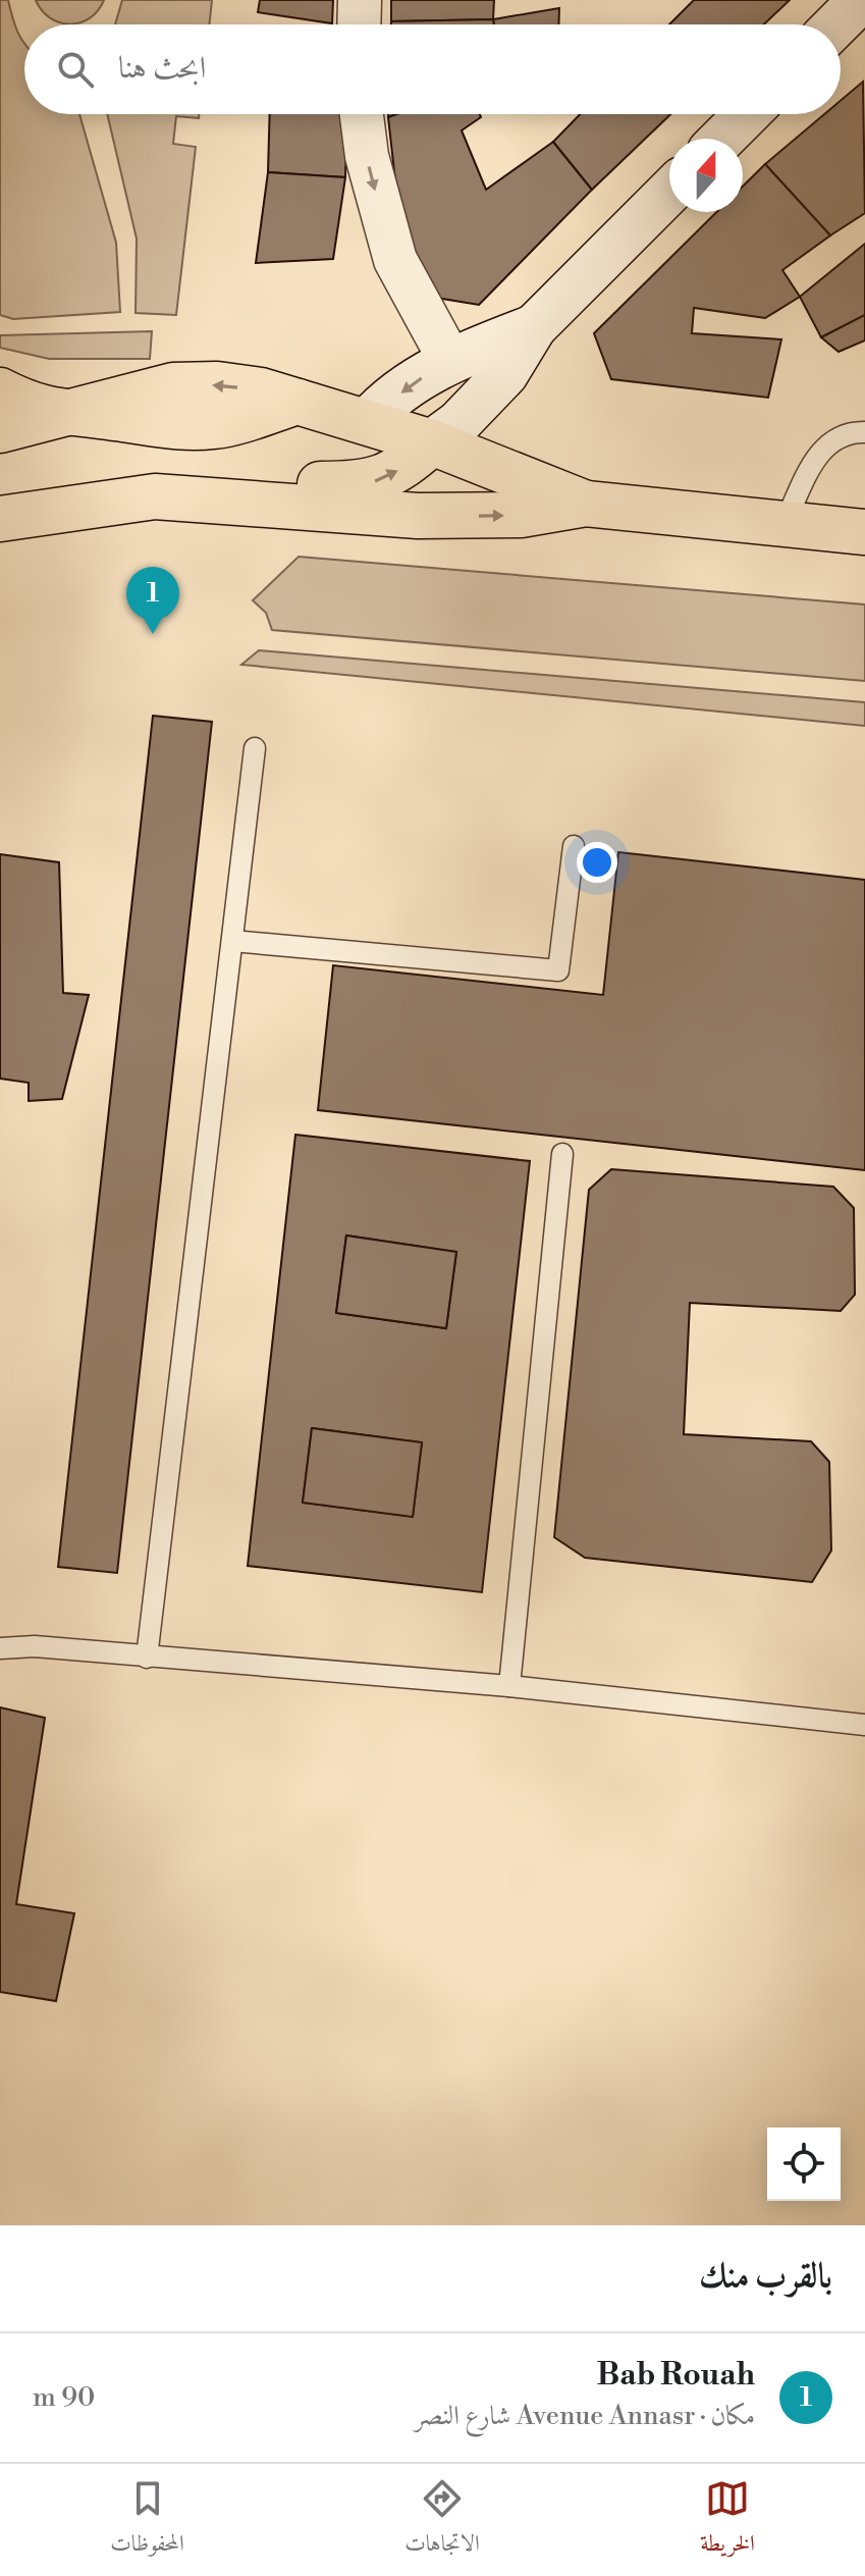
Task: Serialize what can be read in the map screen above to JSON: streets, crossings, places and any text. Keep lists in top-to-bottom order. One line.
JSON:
{"north":"top","page":{"search":"ابحث هنا","pins":"1","heading":"بالقرب منك","list":[{"mark":"1","name":"Bab Rouah","note":"مكان · Avenue Annasr شارع النصر","value":"90 m"}],"nav":["الخريطة","الاتجاهات","المحفوظات"]}}
